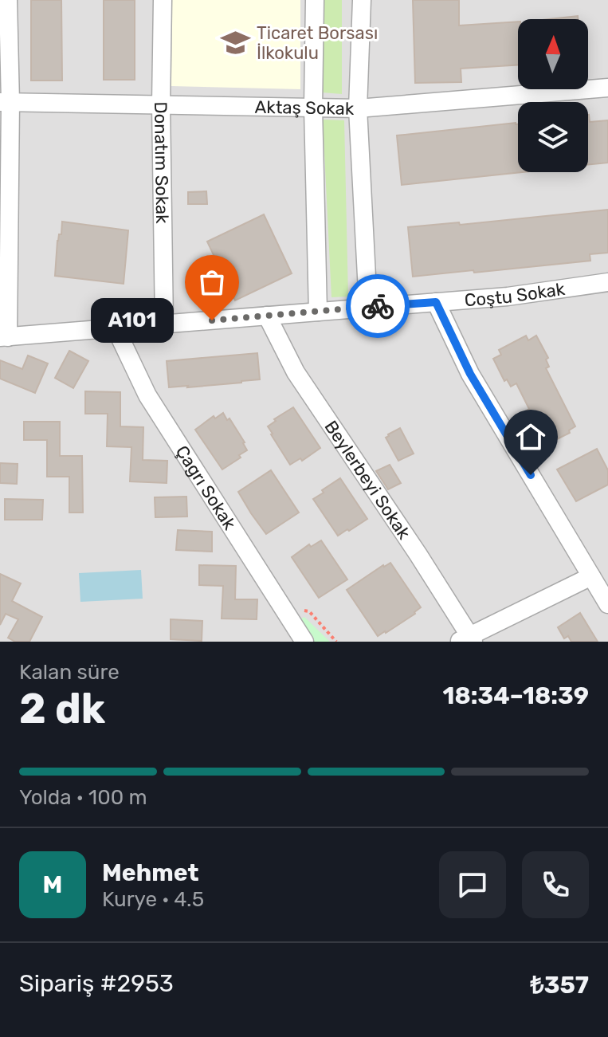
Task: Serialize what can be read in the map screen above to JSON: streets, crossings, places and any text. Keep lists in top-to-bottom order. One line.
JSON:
{"streets":{"street":["Aktaş Sokak","Donatım Sokak","Coştu Sokak","Beylerbeyi Sokak","Çagrı Sokak"]},"crossings":[["Aktaş Sokak","Donatım Sokak"],["Donatım Sokak","Coştu Sokak"],["Coştu Sokak","Beylerbeyi Sokak"],["Coştu Sokak","Çagrı Sokak"]],"places":{"school or university":["Ticaret Borsası İlkokulu"],"other":["A101"]},"north":"top","page":{"bubble":"A101","heading":["2 dk","Kalan süre","18:34–18:39"],"panel":["Mehmet","Kurye · 4.5","Sipariş #2953","₺357"],"bar":"Yolda · 100 m","round":"M"}}
